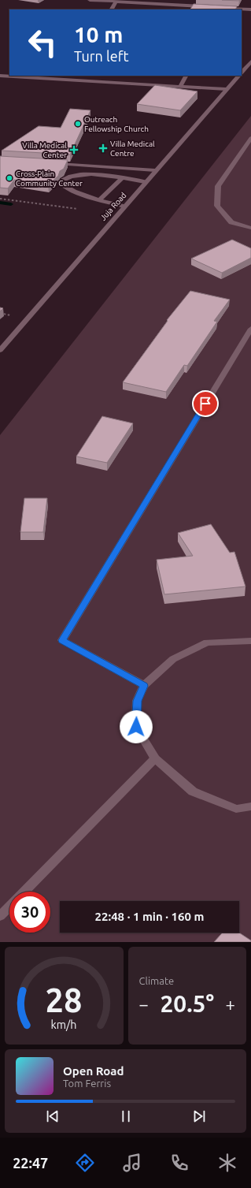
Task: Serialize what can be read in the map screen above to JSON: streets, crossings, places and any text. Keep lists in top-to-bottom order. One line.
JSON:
{"streets":{"street":["Juja Road"]},"places":{"other":["Outreach Fellowship Church","Cross-Plain Community Center"],"health":["Villa Medical Centre","Villa Medical Center"]},"page":{"turn":["10 m","Turn left"],"limit":"30","trip":"22:48 · 1 min · 160 m","tile":"Climate","heat":["−","20.5°","+"],"song":["Open Road","Tom Ferris"],"tabs":"22:47","gauge":["28","km/h"]}}
